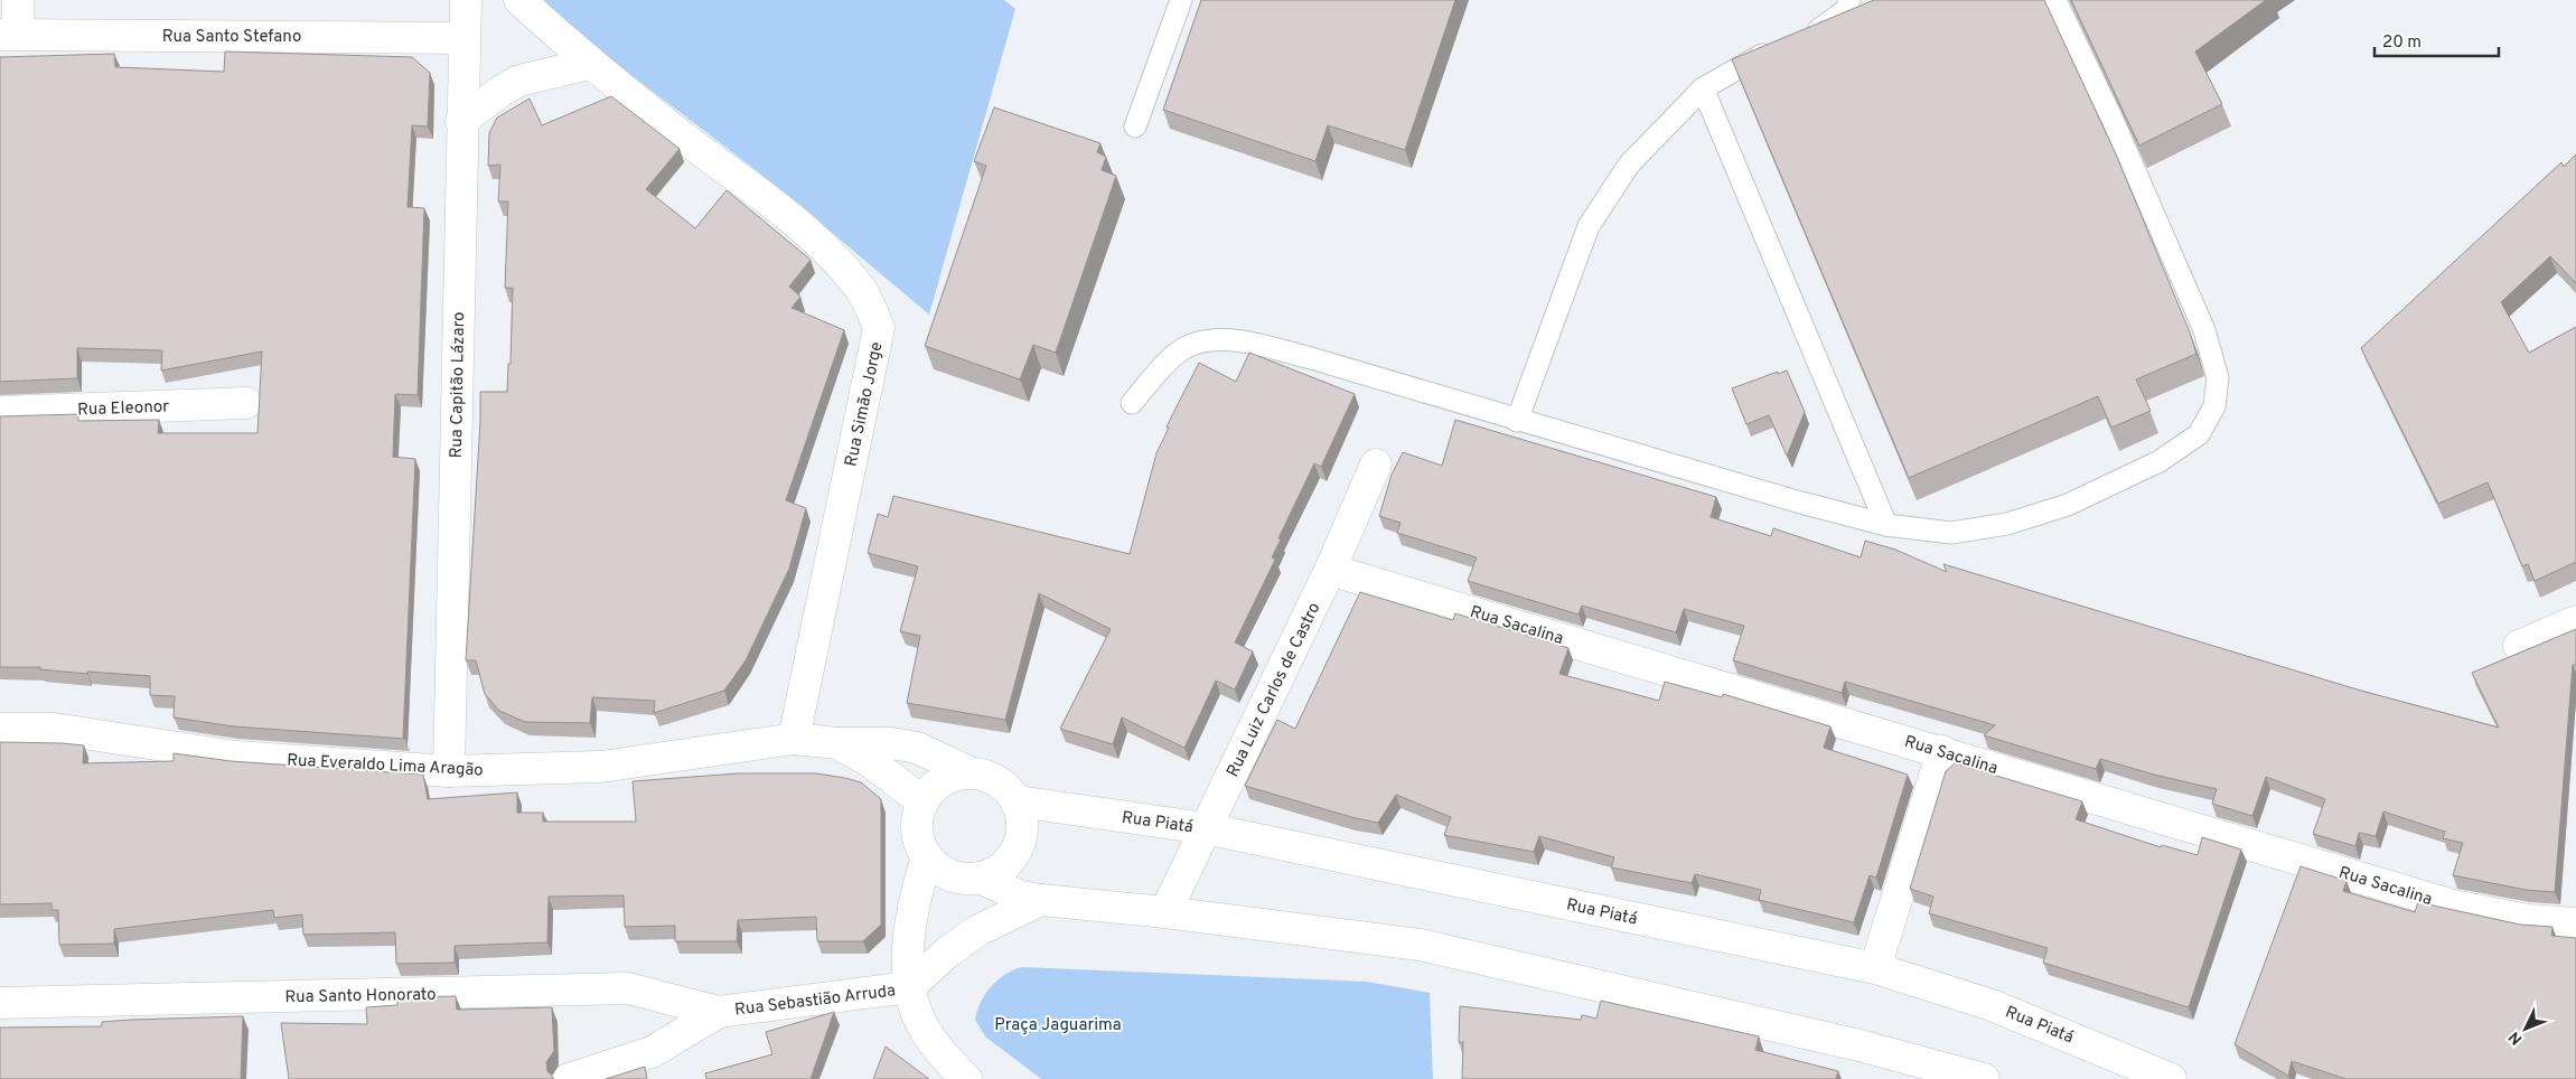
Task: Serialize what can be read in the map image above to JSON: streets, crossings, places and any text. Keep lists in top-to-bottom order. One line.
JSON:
{"streets":{"street":["Rua Santo Stefano","Rua Capitão Lázaro","Rua Simão Jorge","Rua Eleonor","Rua Sacalina","Rua Luiz Carlos de Castro","Rua Everaldo Lima Aragão","Rua Piatá","Rua Santo Honorato","Rua Sebastião Arruda"]},"crossings":[["Rua Santo Stefano","Rua Capitão Lázaro"],["Rua Capitão Lázaro","Rua Everaldo Lima Aragão"],["Rua Simão Jorge","Rua Everaldo Lima Aragão"],["Rua Sacalina","Rua Luiz Carlos de Castro"],["Rua Luiz Carlos de Castro","Rua Piatá"],["Rua Everaldo Lima Aragão","Rua Piatá"],["Rua Santo Honorato","Rua Sebastião Arruda"]],"parks":["Praça Jaguarima"],"scale_bar":"20 m","north":"bottom left"}
